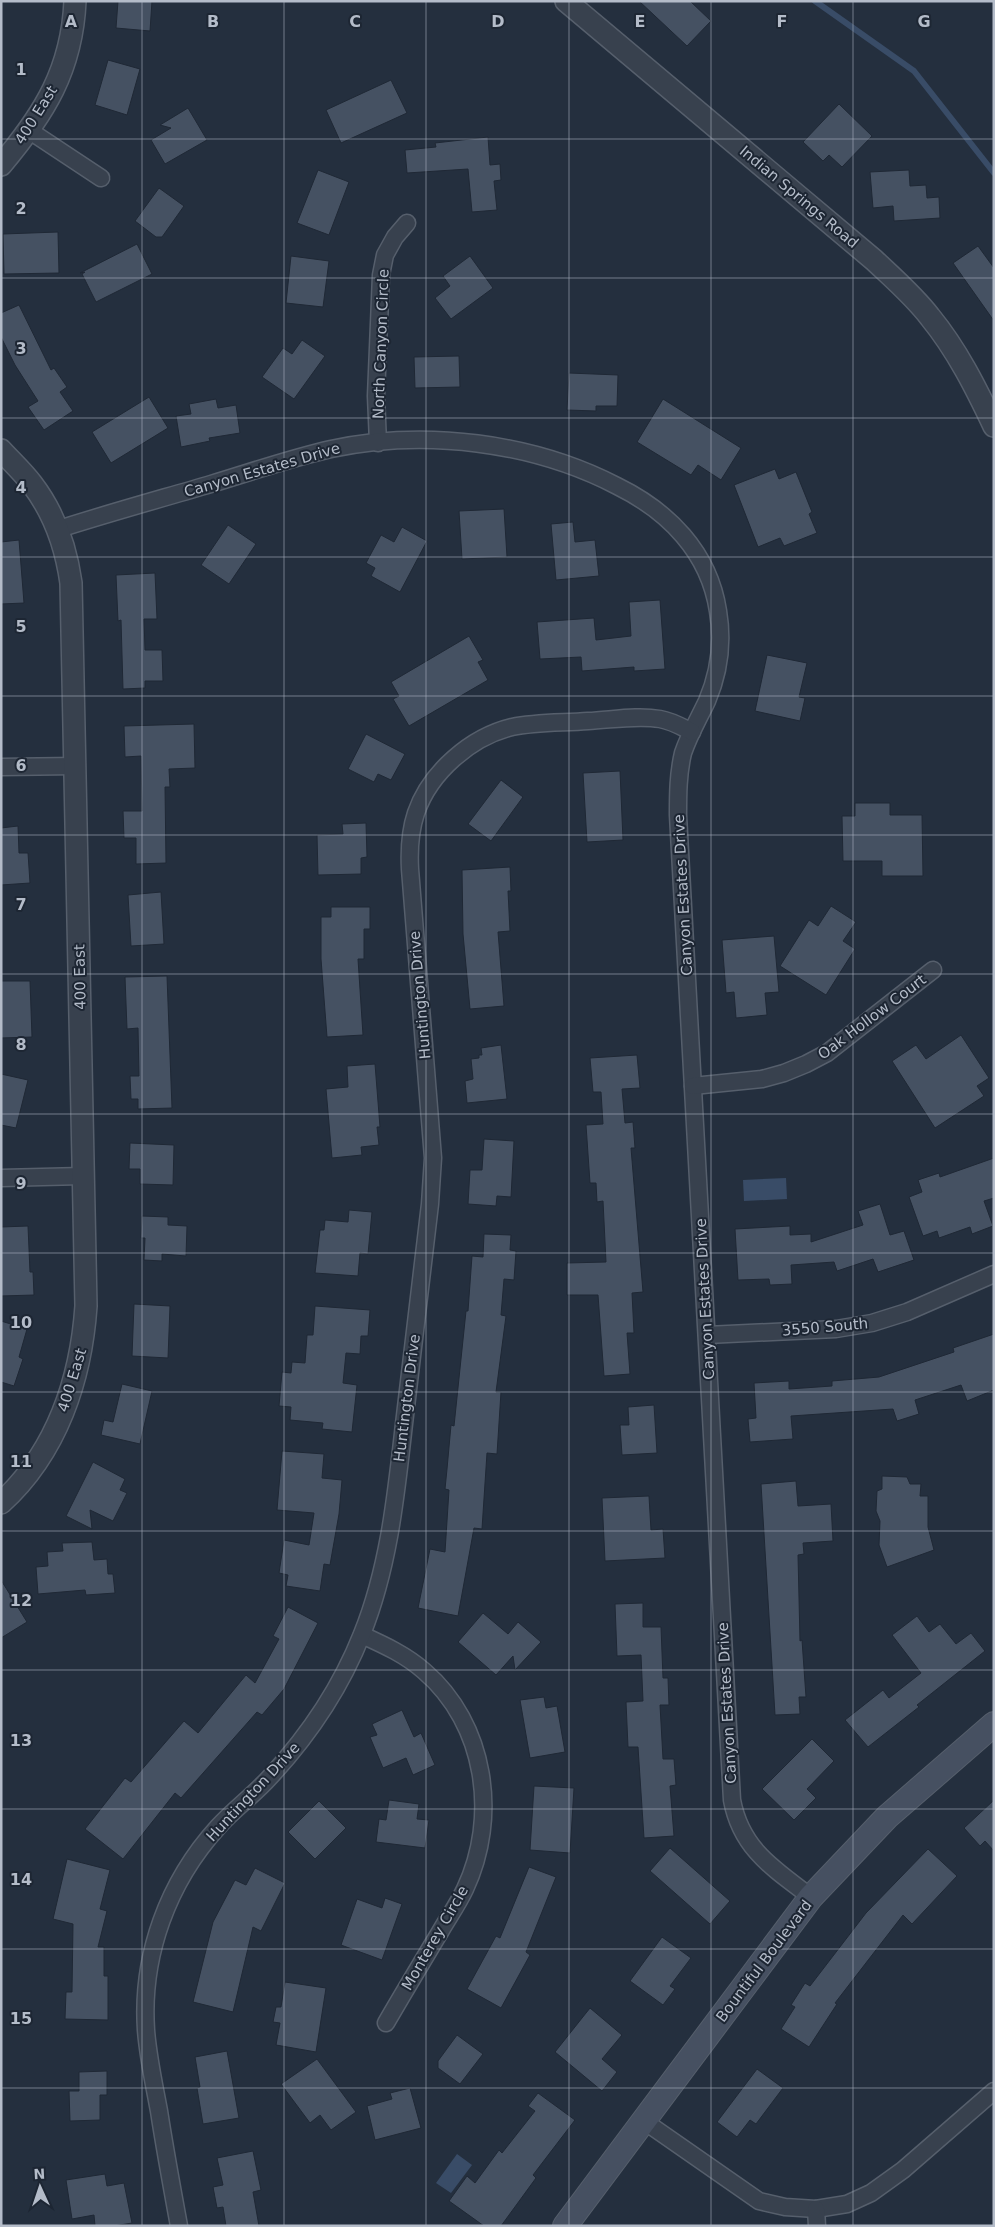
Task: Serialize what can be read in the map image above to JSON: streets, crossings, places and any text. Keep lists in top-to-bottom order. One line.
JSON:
{"streets":{"main road":["Bountiful Boulevard"],"street":["400 East","Indian Springs Road","North Canyon Circle","Canyon Estates Drive","Huntington Drive","Oak Hollow Court","3550 South","Monterey Circle"]},"crossings":[["400 East","Canyon Estates Drive"],["North Canyon Circle","Canyon Estates Drive"],["Canyon Estates Drive","Huntington Drive"],["Canyon Estates Drive","Oak Hollow Court"],["Canyon Estates Drive","3550 South"],["Canyon Estates Drive","Bountiful Boulevard"],["Huntington Drive","Monterey Circle"]],"north":"top","grid":{"columns":["A","B","C","D","E","F","G"],"rows":["1","2","3","4","5","6","7","8","9","10","11","12","13","14","15"]}}
